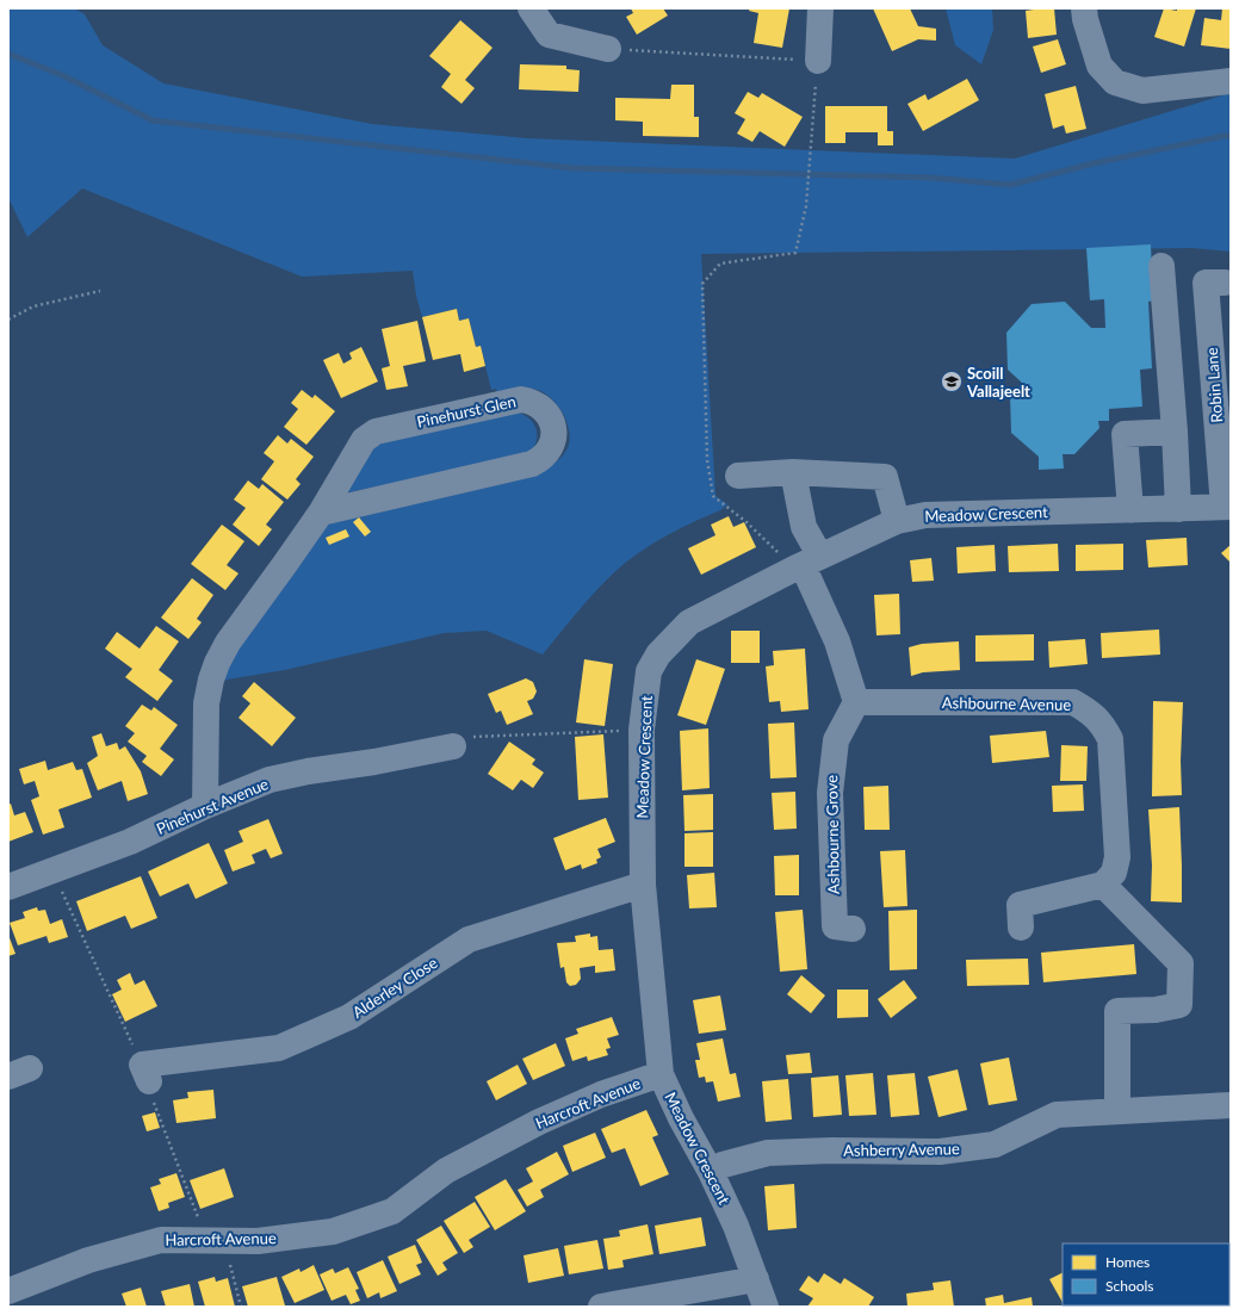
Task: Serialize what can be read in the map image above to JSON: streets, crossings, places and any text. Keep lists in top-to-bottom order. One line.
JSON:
{"streets":{"street":["Robin Lane","Pinehurst Glen","Meadow Crescent","Ashbourne Avenue","Pinehurst Avenue","Ashbourne Grove","Alderley Close","Harcroft Avenue","Ashberry Avenue"]},"crossings":[["Robin Lane","Meadow Crescent"],["Pinehurst Glen","Pinehurst Avenue"],["Meadow Crescent","Alderley Close"],["Meadow Crescent","Harcroft Avenue"],["Meadow Crescent","Ashberry Avenue"],["Ashbourne Avenue","Ashbourne Grove"]],"places":{"school or university":["Scoill Vallajeelt"]},"legend":["Homes","Schools"]}
